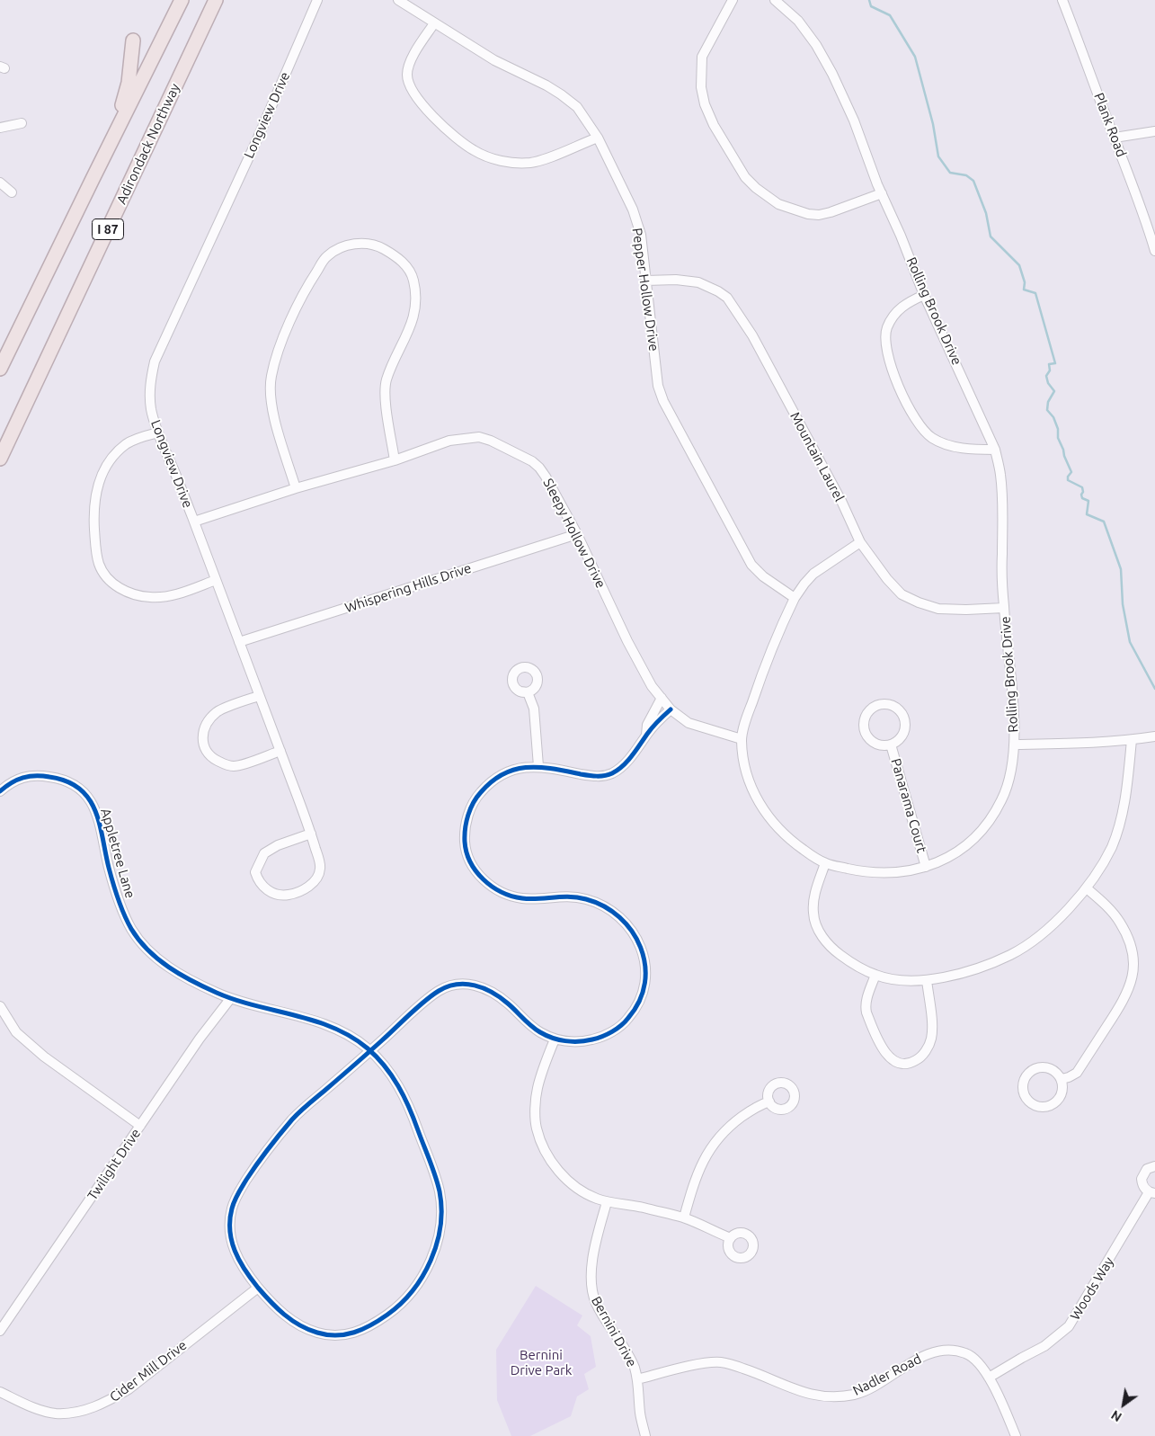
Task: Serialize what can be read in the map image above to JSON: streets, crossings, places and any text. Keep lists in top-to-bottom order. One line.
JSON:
{"streets":{"highway":["Adirondack Northway","I 87"],"street":["Longview Drive","Plank Road","Pepper Hollow Drive","Rolling Brook Drive","Mountain Laurel","Sleepy Hollow Drive","Whispering Hills Drive","Panarama Court","Appletree Lane","Twilight Drive","Woods Way","Bernini Drive","Cider Mill Drive","Nadler Road"]},"crossings":[["Longview Drive","Sleepy Hollow Drive"],["Longview Drive","Whispering Hills Drive"],["Pepper Hollow Drive","Rolling Brook Drive"],["Pepper Hollow Drive","Mountain Laurel"],["Rolling Brook Drive","Mountain Laurel"],["Rolling Brook Drive","Sleepy Hollow Drive"],["Rolling Brook Drive","Panarama Court"],["Sleepy Hollow Drive","Whispering Hills Drive"],["Appletree Lane","Twilight Drive"],["Appletree Lane","Cider Mill Drive"],["Woods Way","Nadler Road"],["Bernini Drive","Nadler Road"]],"parks":["Bernini Drive Park"],"north":"bottom left"}
